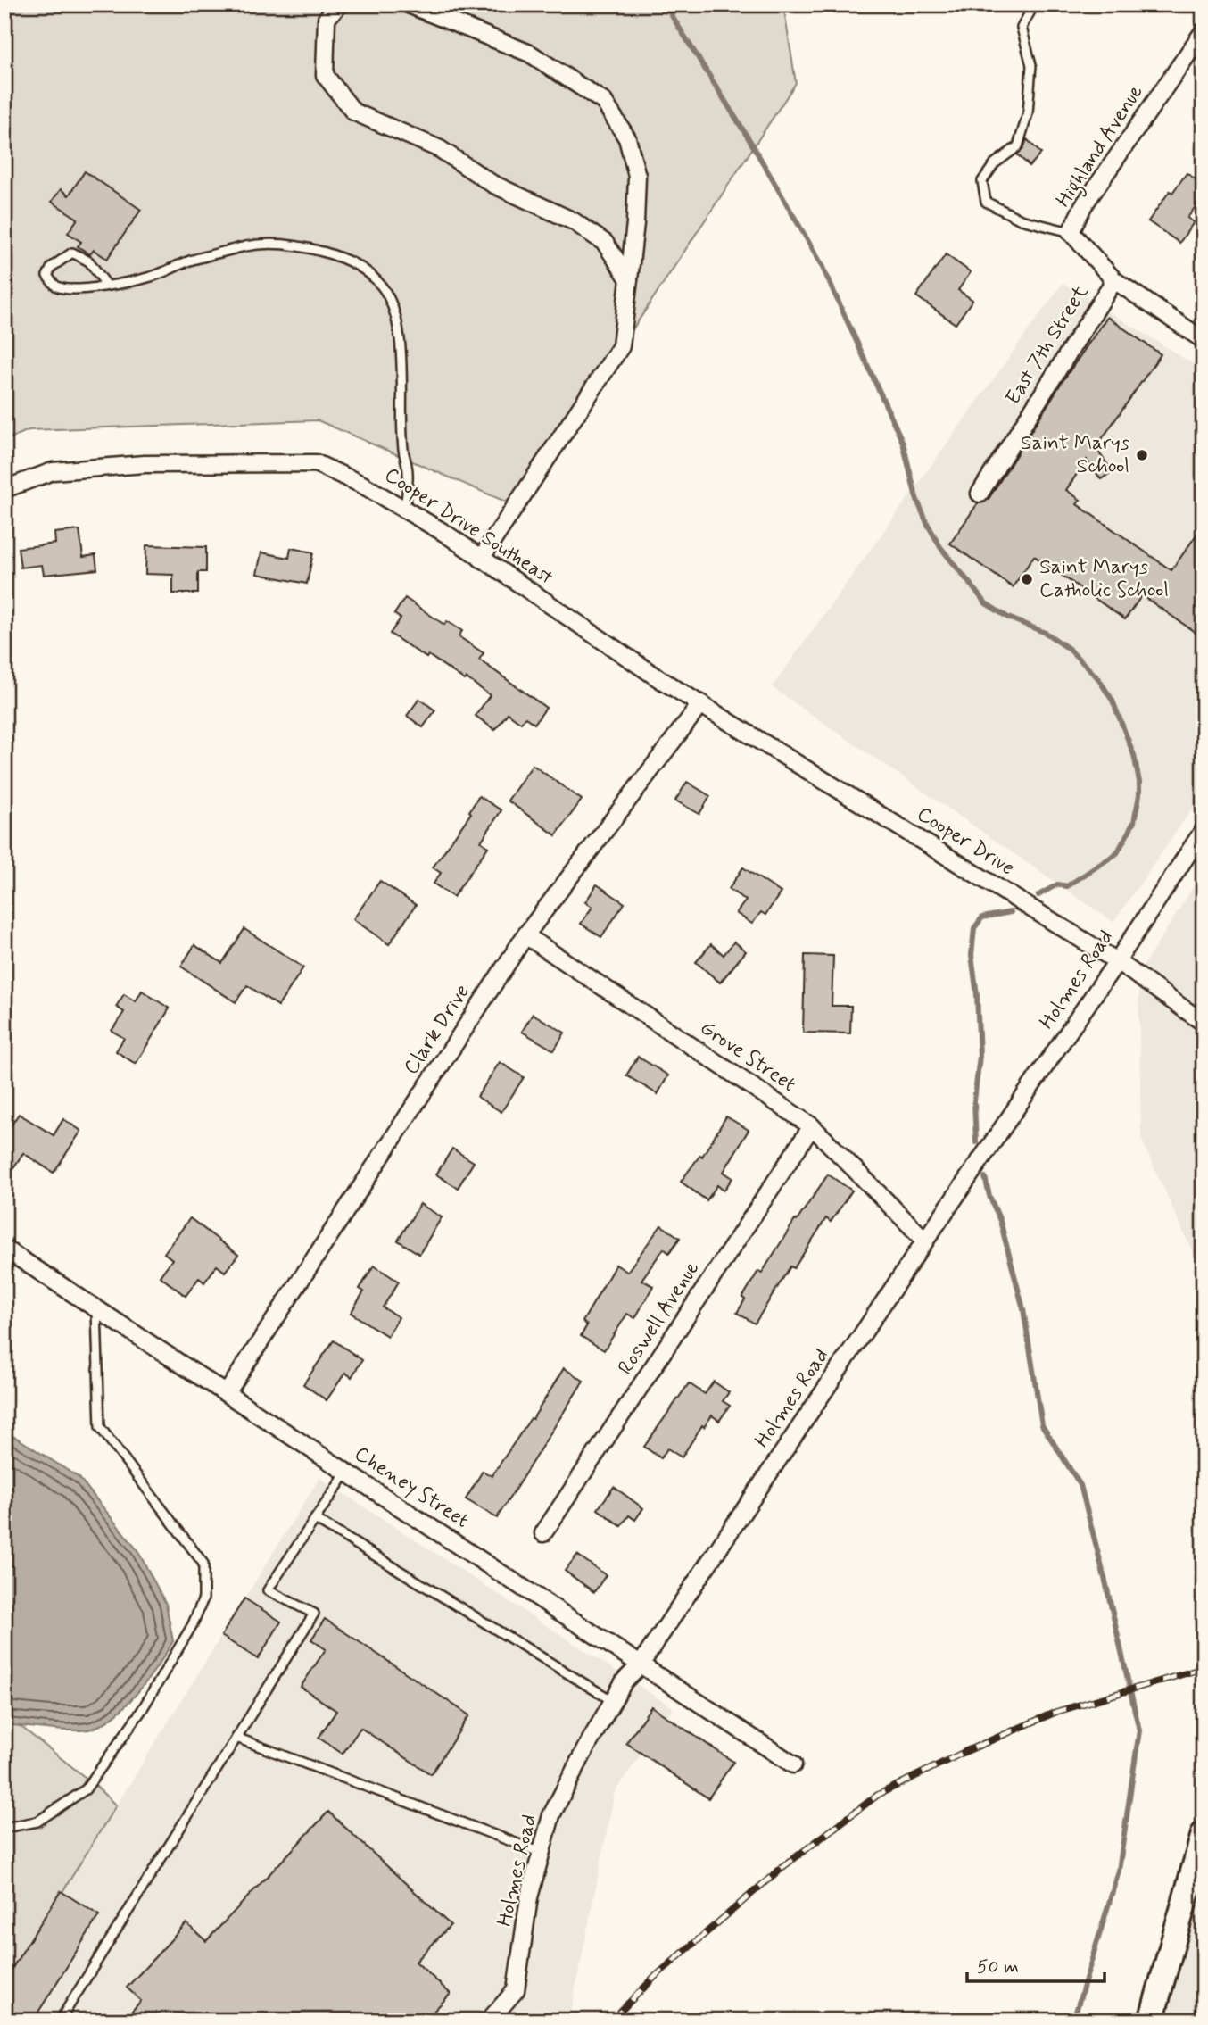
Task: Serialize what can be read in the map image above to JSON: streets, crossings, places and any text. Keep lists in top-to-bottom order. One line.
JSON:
{"streets":{"street":["Highland Avenue","East 7th Street","Cooper Drive Southeast","Cooper Drive","Holmes Road","Clark Drive","Grove Street","Roswell Avenue","Cheney Street"]},"crossings":[["Highland Avenue","East 7th Street"],["Cooper Drive Southeast","Cooper Drive"],["Cooper Drive Southeast","Clark Drive"],["Cooper Drive","Holmes Road"],["Cooper Drive","Clark Drive"],["Holmes Road","Grove Street"],["Holmes Road","Cheney Street"],["Clark Drive","Grove Street"],["Clark Drive","Cheney Street"],["Grove Street","Roswell Avenue"]],"places":["Saint Marys School","Saint Marys Catholic School"],"scale_bar":"50 m"}
